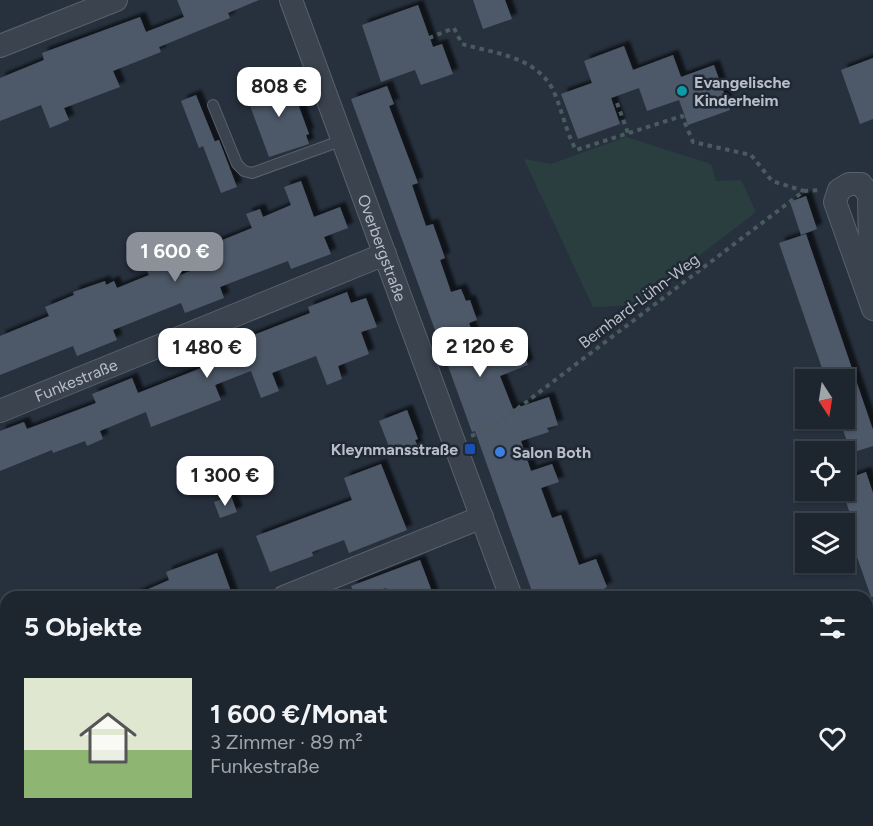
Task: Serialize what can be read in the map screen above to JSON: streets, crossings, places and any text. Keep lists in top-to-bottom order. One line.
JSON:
{"streets":{"street":["Overbergstraße","Funkestraße"],"path":["Bernhard-Lühn-Weg"]},"crossings":[["Overbergstraße","Bernhard-Lühn-Weg"],["Overbergstraße","Funkestraße"]],"places":{"other":["Evangelische Kinderheim","Salon Both"],"transit":["Kleynmansstraße"]},"north":"bottom","page":{"price":["808 €","1 600 €","2 120 €","1 480 €","1 300 €"],"heading":"5 Objekte","list":[{"name":"1 600 €/Monat","note":"3 Zimmer · 89 m² · Funkestraße"}]}}
